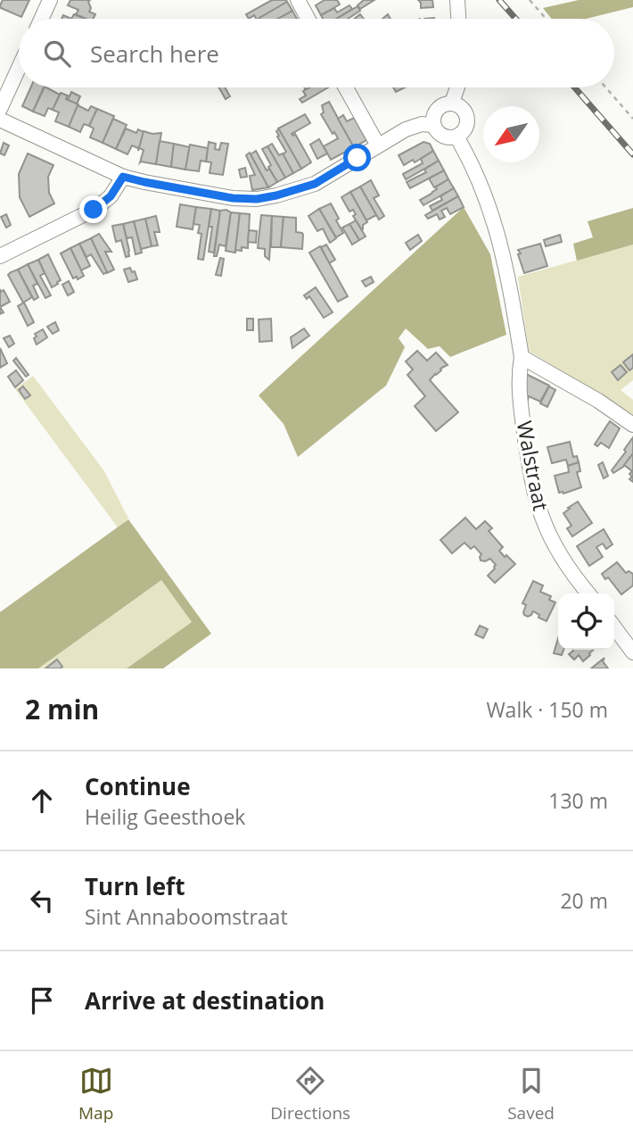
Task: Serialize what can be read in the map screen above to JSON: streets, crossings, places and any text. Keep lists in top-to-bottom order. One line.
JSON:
{"streets":{"street":["Walstraat"]},"north":"bottom left","page":{"search":"Search here","heading":["2 min","Walk · 150 m"],"list":[["Continue","Heilig Geesthoek","130 m"],["Turn left","Sint Annaboomstraat","20 m"],"Arrive at destination"],"nav":["Map","Directions","Saved"]}}
